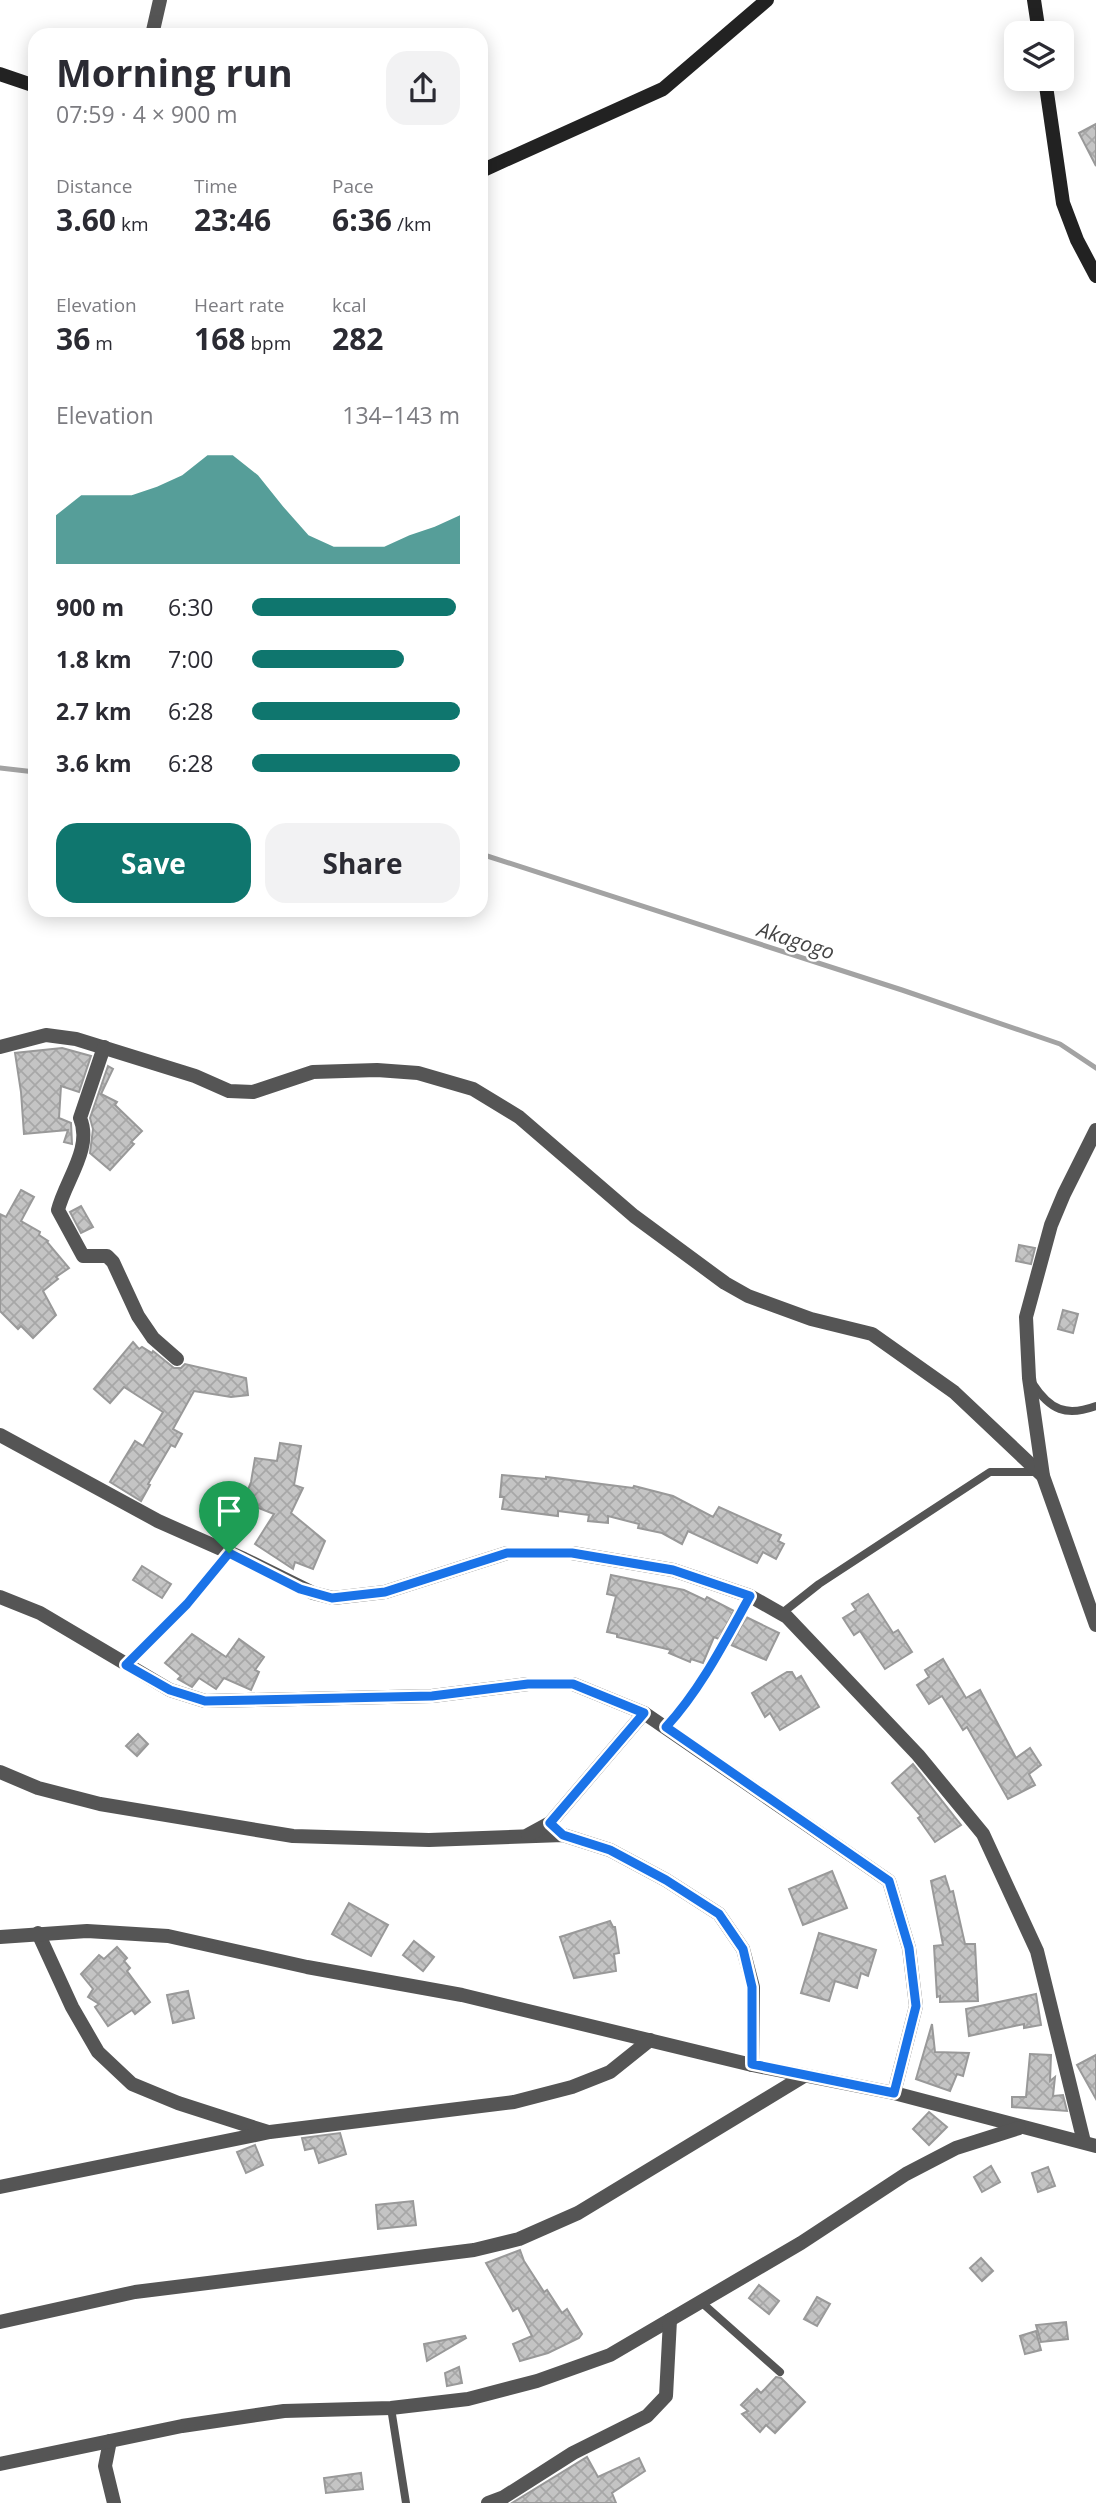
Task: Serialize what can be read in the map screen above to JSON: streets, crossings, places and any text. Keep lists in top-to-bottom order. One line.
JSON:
{"water":["Akagogo"],"page":{"heading":["Morning run","07:59 · 4 × 900 m"],"stats":[["Distance","3.60 km"],["Time","23:46"],["Pace","6:36 /km"],["Elevation","36 m"],["Heart rate","168 bpm"],["kcal","282"]],"chart":["Elevation","134–143 m"],"list":[{"name":"900 m","note":"6:30"},{"name":"1.8 km","note":"7:00"},{"name":"2.7 km","note":"6:28"},{"name":"3.6 km","note":"6:28"}],"buttons":["Save","Share"]}}
